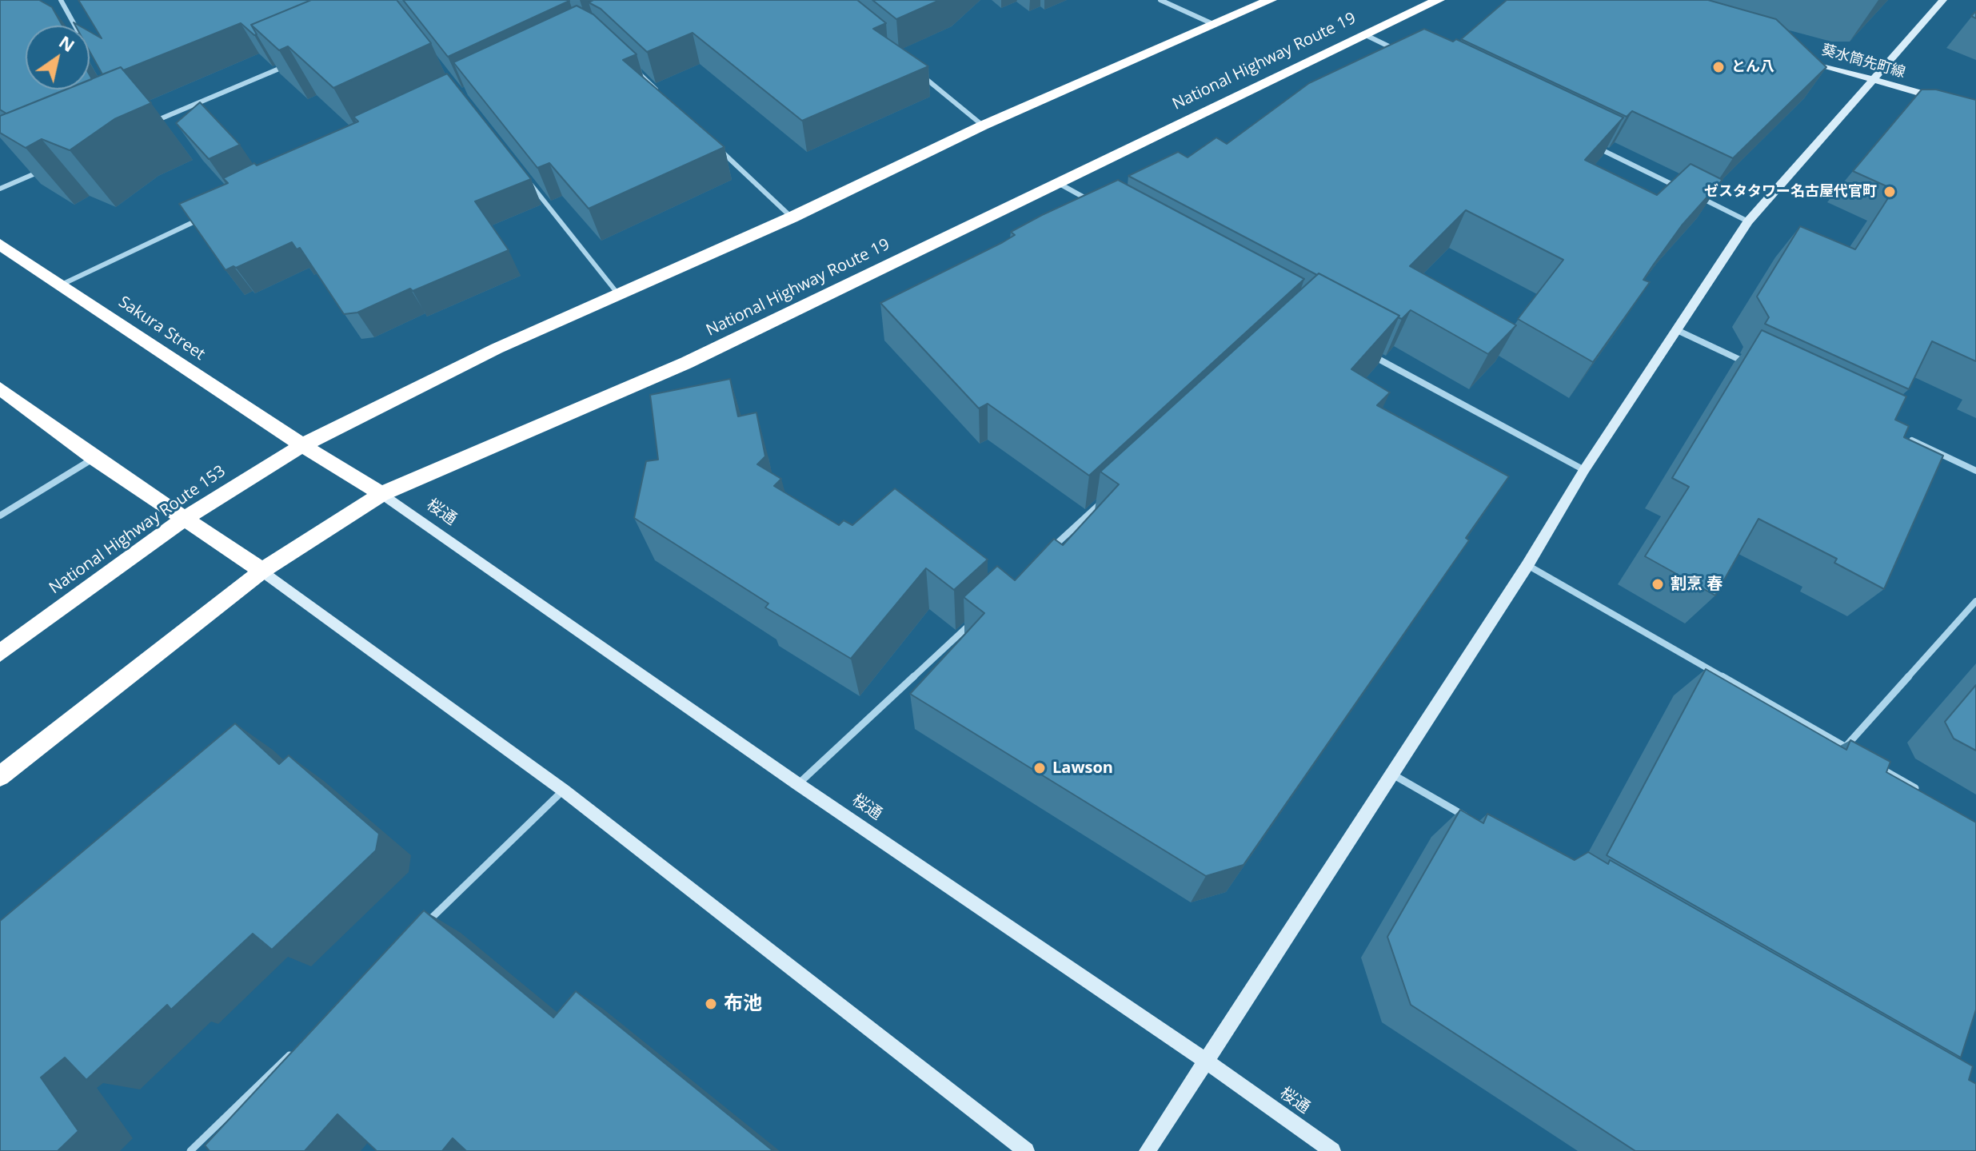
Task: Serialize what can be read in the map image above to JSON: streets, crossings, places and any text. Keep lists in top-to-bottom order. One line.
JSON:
{"streets":{"highway":["National Highway Route 19","Sakura Street","National Highway Route 153"],"street":["葵水筒先町線","桜通"]},"crossings":[["National Highway Route 19","桜通"],["Sakura Street","National Highway Route 153"]],"places":["とん八","ゼスタタワー名古屋代官町","割烹 春","Lawson","布池"],"north":"top right"}
